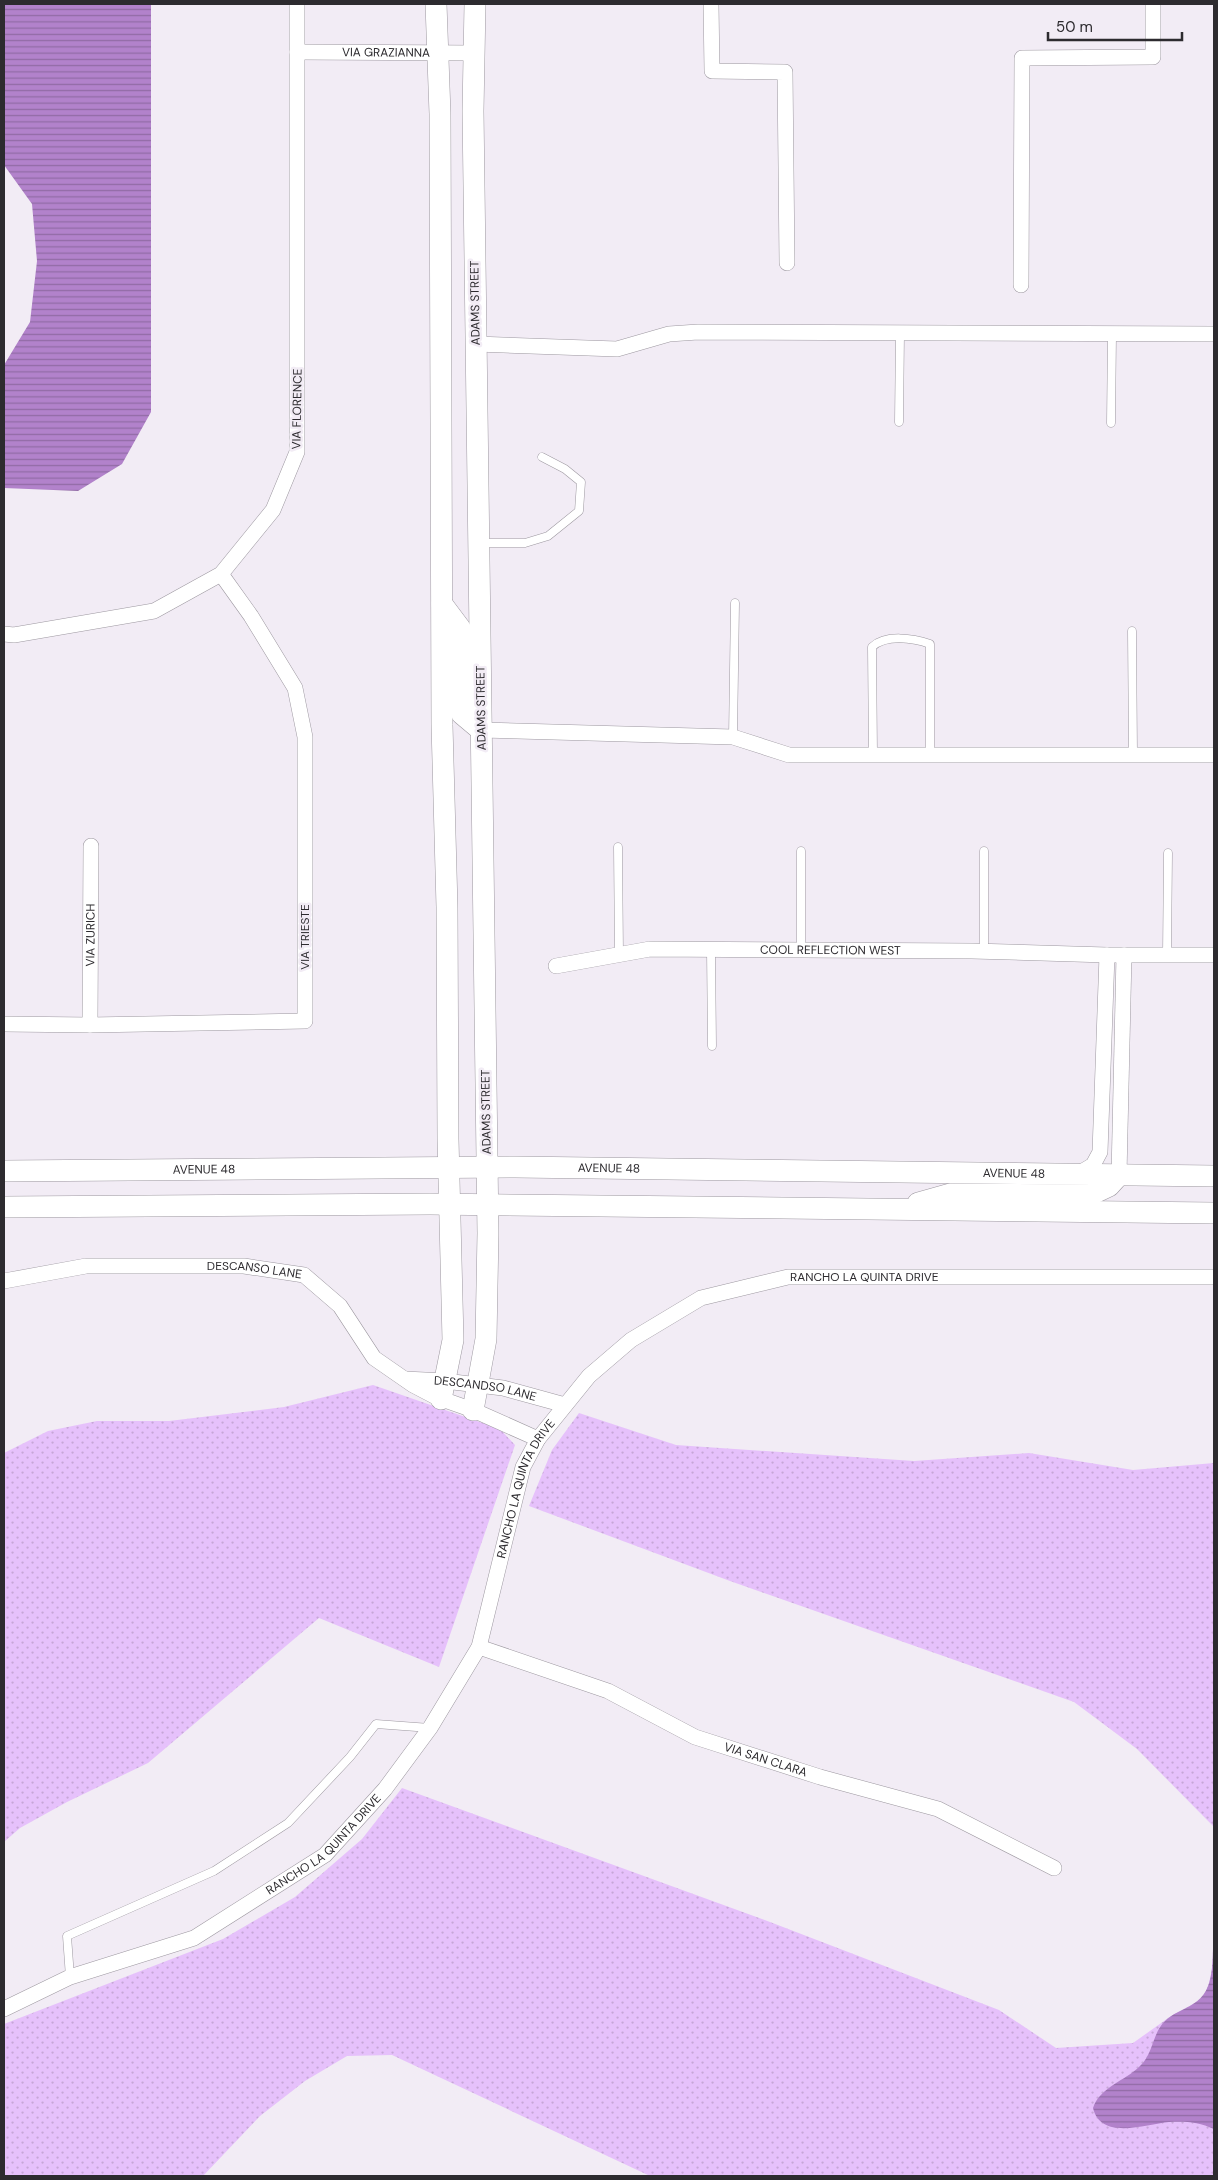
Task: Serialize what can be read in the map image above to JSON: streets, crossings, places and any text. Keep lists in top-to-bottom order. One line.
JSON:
{"streets":{"street":["VIA GRAZIANNA","ADAMS STREET","VIA FLORENCE","VIA ZURICH","VIA TRIESTE","COOL REFLECTION WEST","AVENUE 48","DESCANSO LANE","RANCHO LA QUINTA DRIVE","DESCANDSO LANE","VIA SAN CLARA"]},"crossings":[["VIA GRAZIANNA","ADAMS STREET"],["VIA GRAZIANNA","VIA FLORENCE"],["ADAMS STREET","AVENUE 48"],["ADAMS STREET","DESCANDSO LANE"],["VIA FLORENCE","VIA TRIESTE"],["VIA ZURICH","VIA TRIESTE"],["DESCANSO LANE","DESCANDSO LANE"],["RANCHO LA QUINTA DRIVE","DESCANDSO LANE"],["RANCHO LA QUINTA DRIVE","VIA SAN CLARA"]],"scale_bar":"50 m"}
